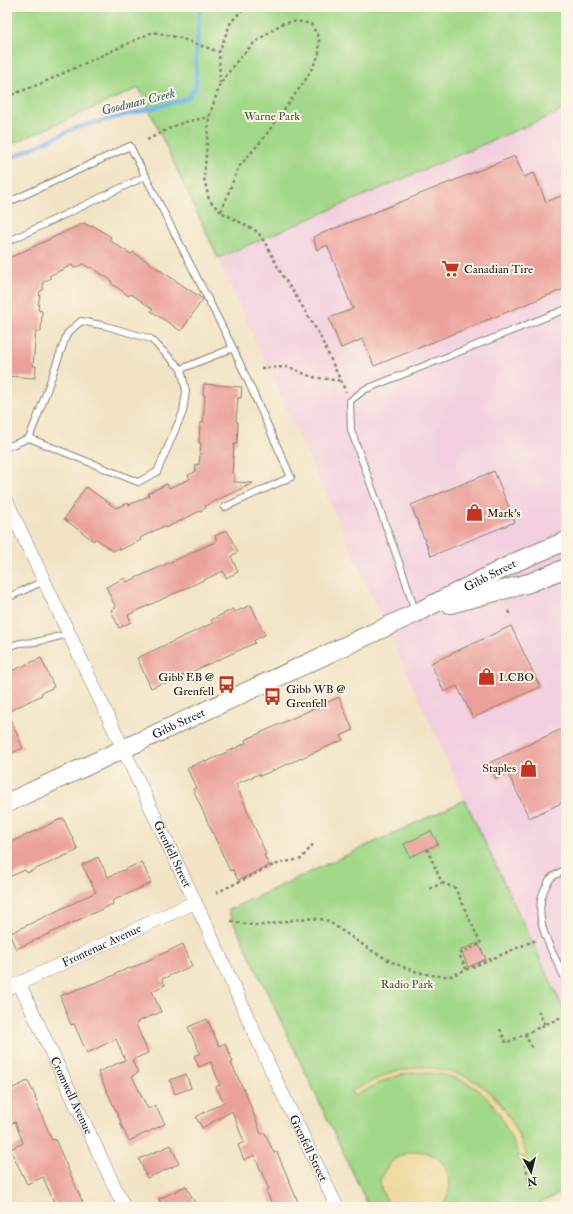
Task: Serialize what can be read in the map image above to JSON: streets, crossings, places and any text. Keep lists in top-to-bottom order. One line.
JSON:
{"streets":{"main road":["Gibb Street"],"street":["Grenfell Street","Frontenac Avenue","Cromwell Avenue"]},"crossings":[["Gibb Street","Grenfell Street"],["Grenfell Street","Frontenac Avenue"],["Frontenac Avenue","Cromwell Avenue"]],"water":["Goodman Creek"],"parks":["Warne Park","Radio Park"],"places":{"supermarket":["Canadian Tire"],"shop":["Mark's","LCBO","Staples"],"bus stop":["Gibb EB @ Grenfell","Gibb WB @ Grenfell"]},"north":"bottom"}
